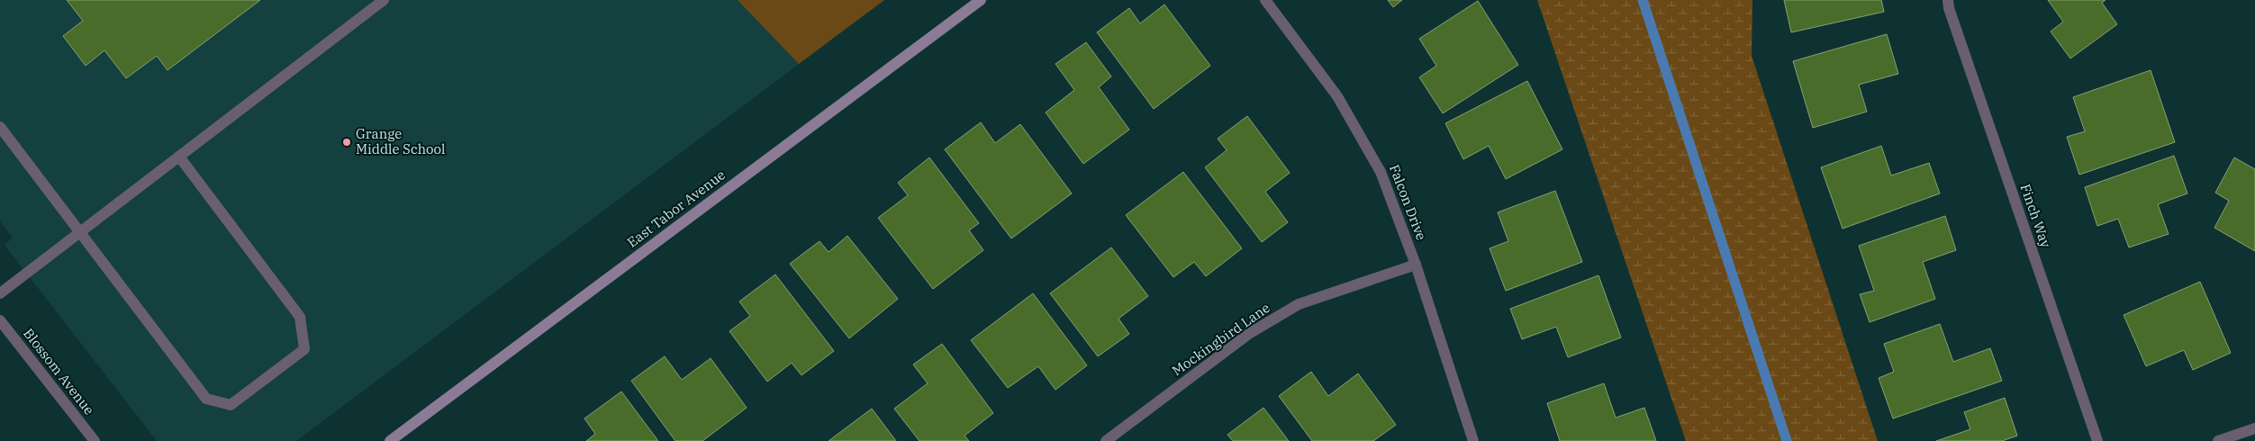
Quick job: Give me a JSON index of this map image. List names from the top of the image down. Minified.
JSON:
{"streets":{"main road":["East Tabor Avenue"],"street":["Falcon Drive","Finch Way","Mockingbird Lane","Blossom Avenue"]},"crossings":[["Falcon Drive","Mockingbird Lane"]],"places":["Grange Middle School"]}
